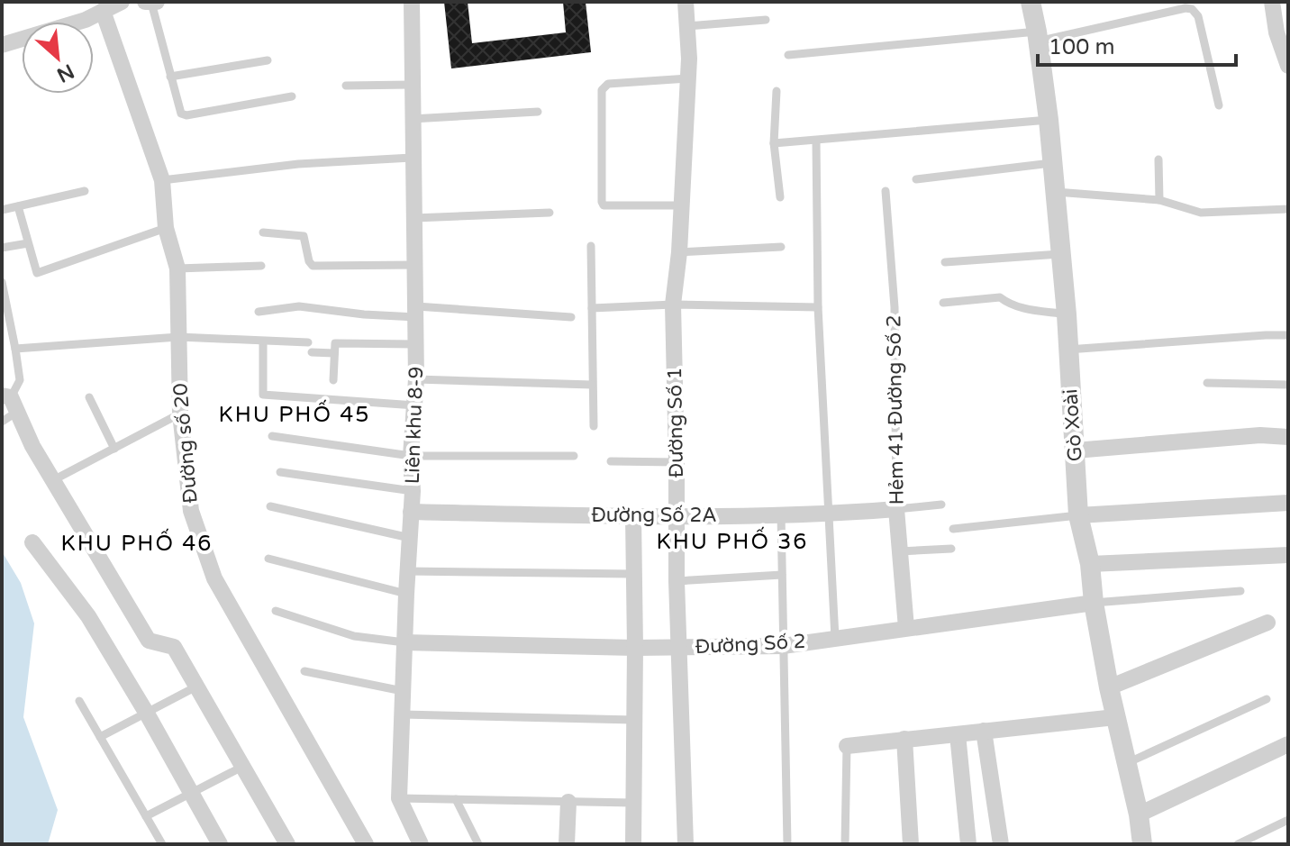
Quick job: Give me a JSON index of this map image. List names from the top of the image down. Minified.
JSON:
{"streets":{"street":["Hẻm 41 Đường Số 2","Đường Số 1","Liên khu 8-9","Gò Xoài","Đường số 20","Đường Số 2A","Đường Số 2"]},"crossings":[["Hẻm 41 Đường Số 2","Đường Số 2A"],["Hẻm 41 Đường Số 2","Đường Số 2"],["Đường Số 1","Đường Số 2A"],["Đường Số 1","Đường Số 2"],["Liên khu 8-9","Đường Số 2A"],["Liên khu 8-9","Đường Số 2"],["Gò Xoài","Đường Số 2"]],"districts":["KHU PHỐ 45","KHU PHỐ 36","KHU PHỐ 46"],"scale_bar":"100 m","north":"bottom right"}
